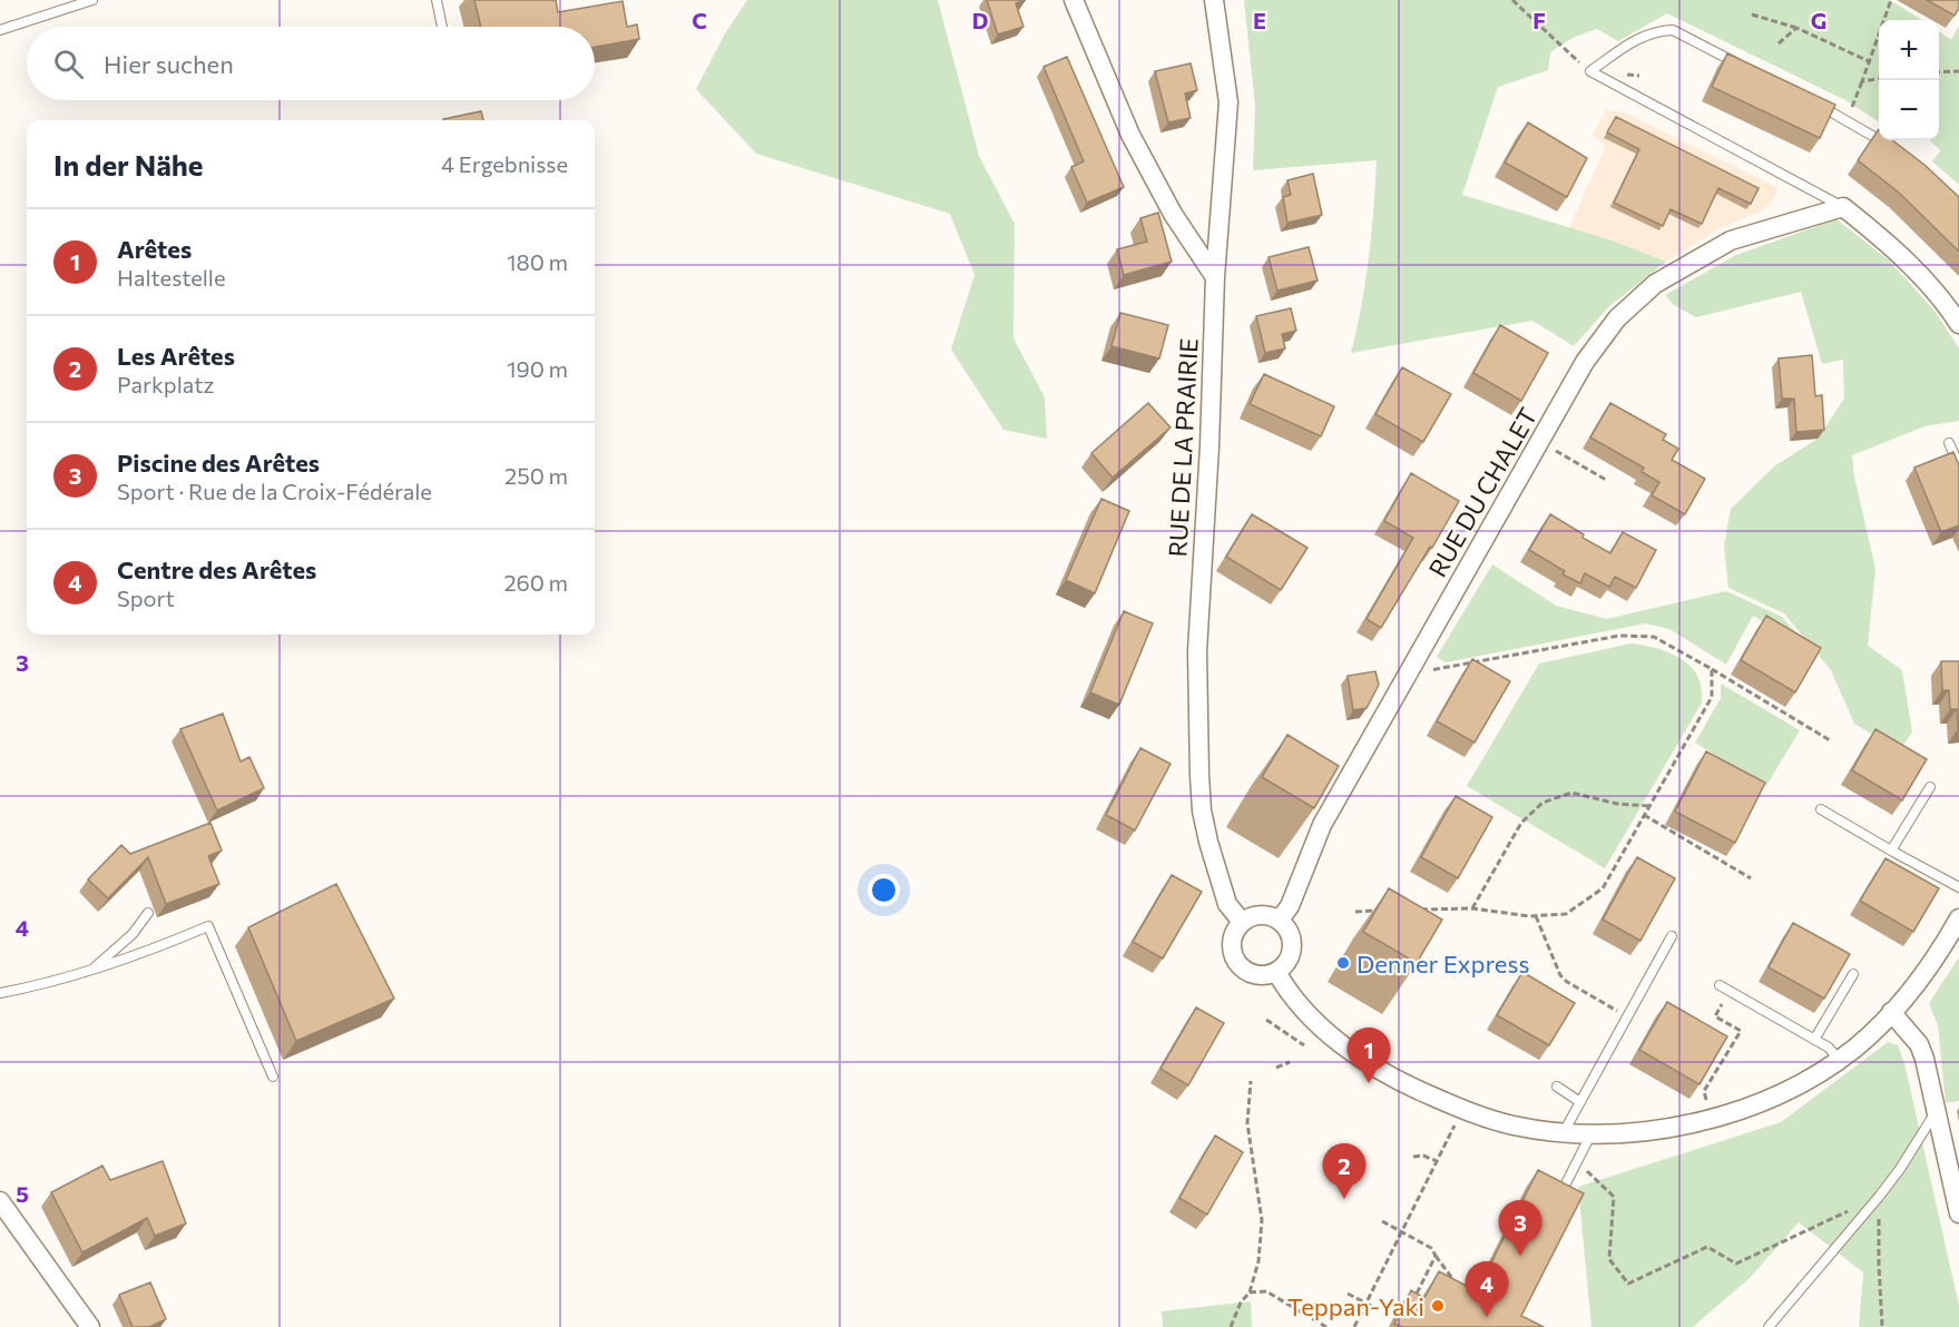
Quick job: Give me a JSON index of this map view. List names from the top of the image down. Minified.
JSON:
{"streets":{"street":["RUE DE LA PRAIRIE","RUE DU CHALET"]},"crossings":[["RUE DE LA PRAIRIE","RUE DU CHALET"]],"places":["Denner Express","Teppan-Yaki"],"page":{"map_buttons":["+","−"],"search":"Hier suchen","heading":["In der Nähe","4 Ergebnisse"],"list":[{"mark":"1","name":"Arêtes","note":"Haltestelle","value":"180 m"},{"mark":"2","name":"Les Arêtes","note":"Parkplatz","value":"190 m"},{"mark":"3","name":"Piscine des Arêtes","note":"Sport · Rue de la Croix-Fédérale","value":"250 m"},{"mark":"4","name":"Centre des Arêtes","note":"Sport","value":"260 m"}],"pins":["1","2","3","4"]},"grid":{"columns":["C","D","E","F","G"],"rows":["3","4","5"]}}
